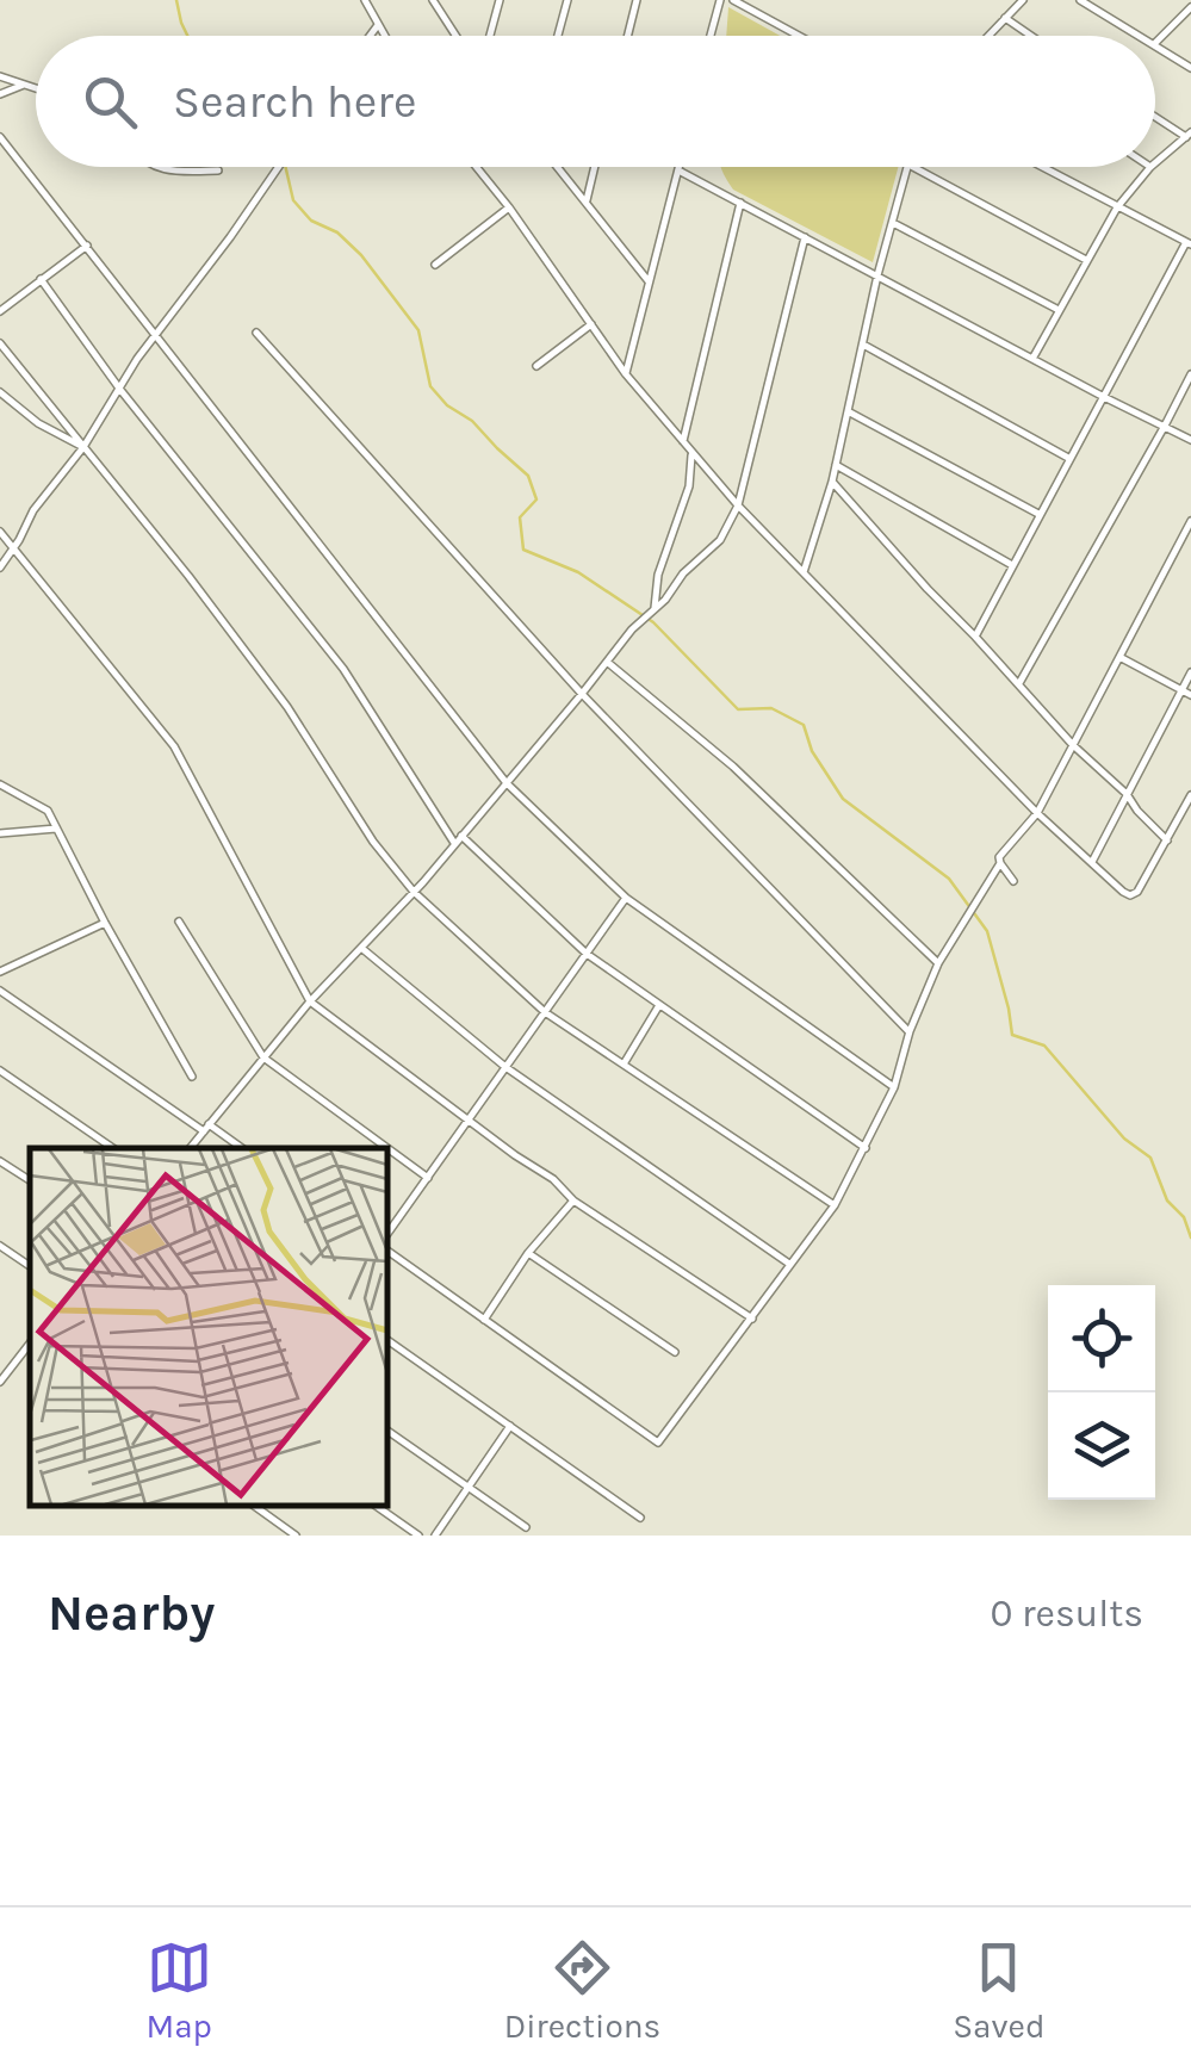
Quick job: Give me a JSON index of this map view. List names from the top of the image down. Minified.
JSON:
{"page":{"search":"Search here","heading":["Nearby","0 results"],"nav":["Map","Directions","Saved"]}}
